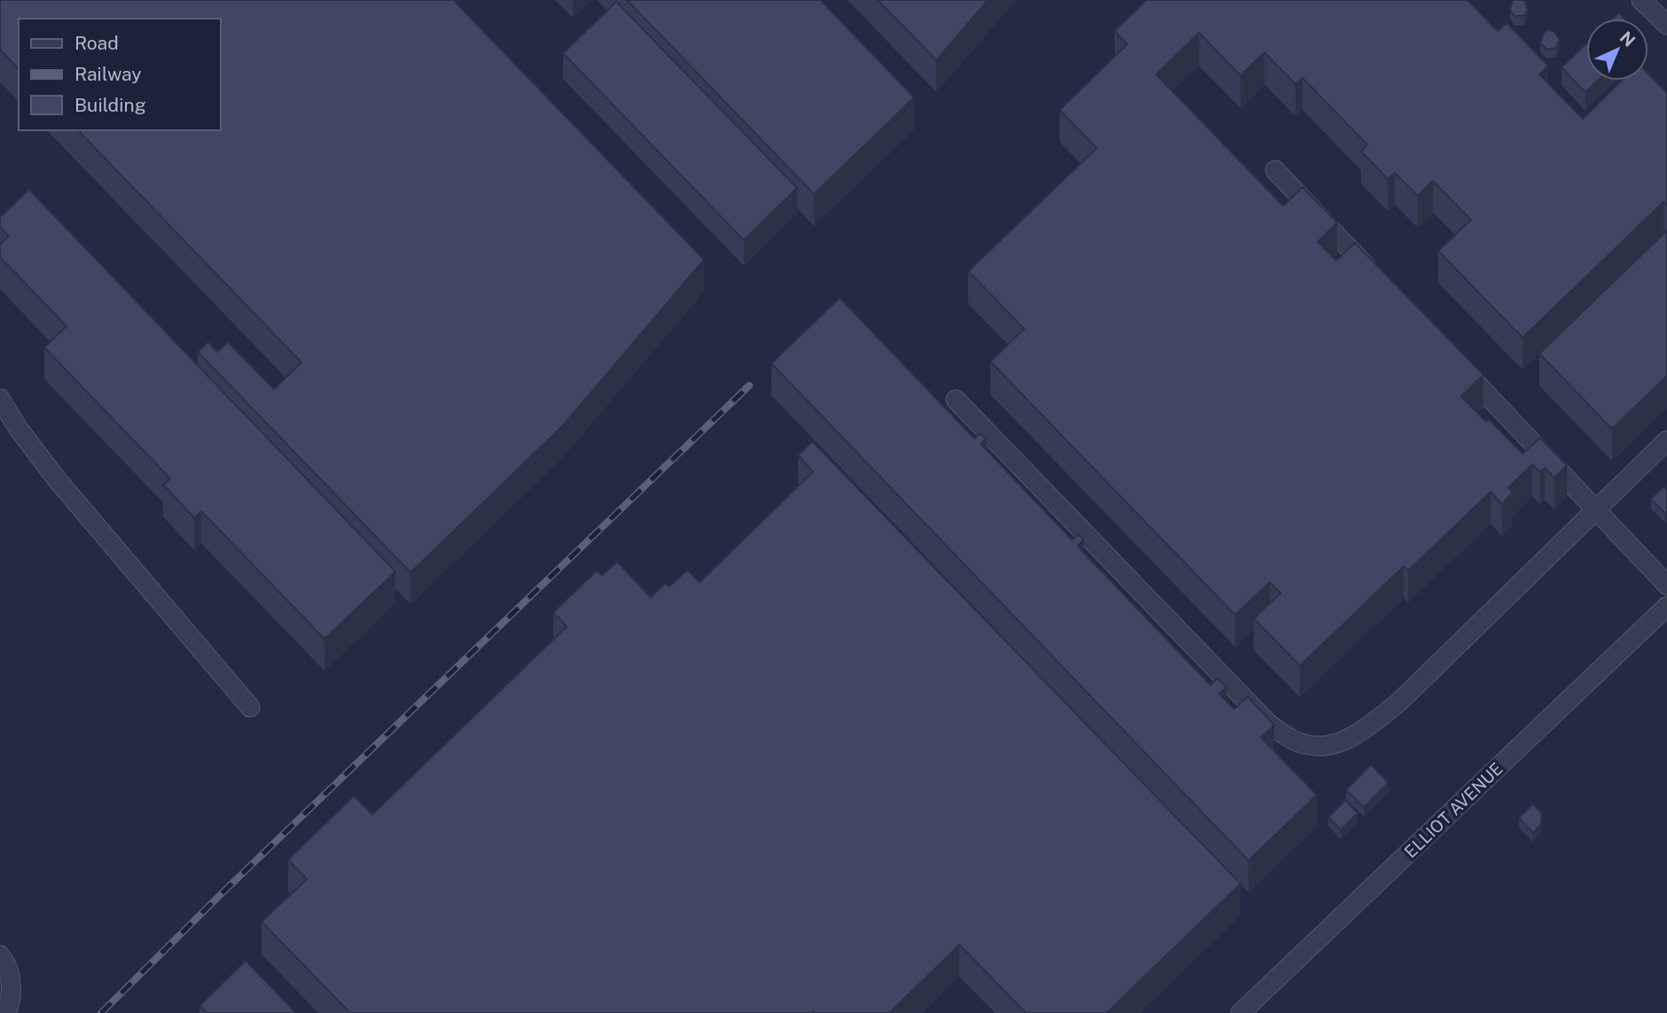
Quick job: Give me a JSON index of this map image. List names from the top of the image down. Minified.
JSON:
{"streets":{"street":["ELLIOT AVENUE"]},"legend":["Road","Railway","Building"],"north":"top right"}
